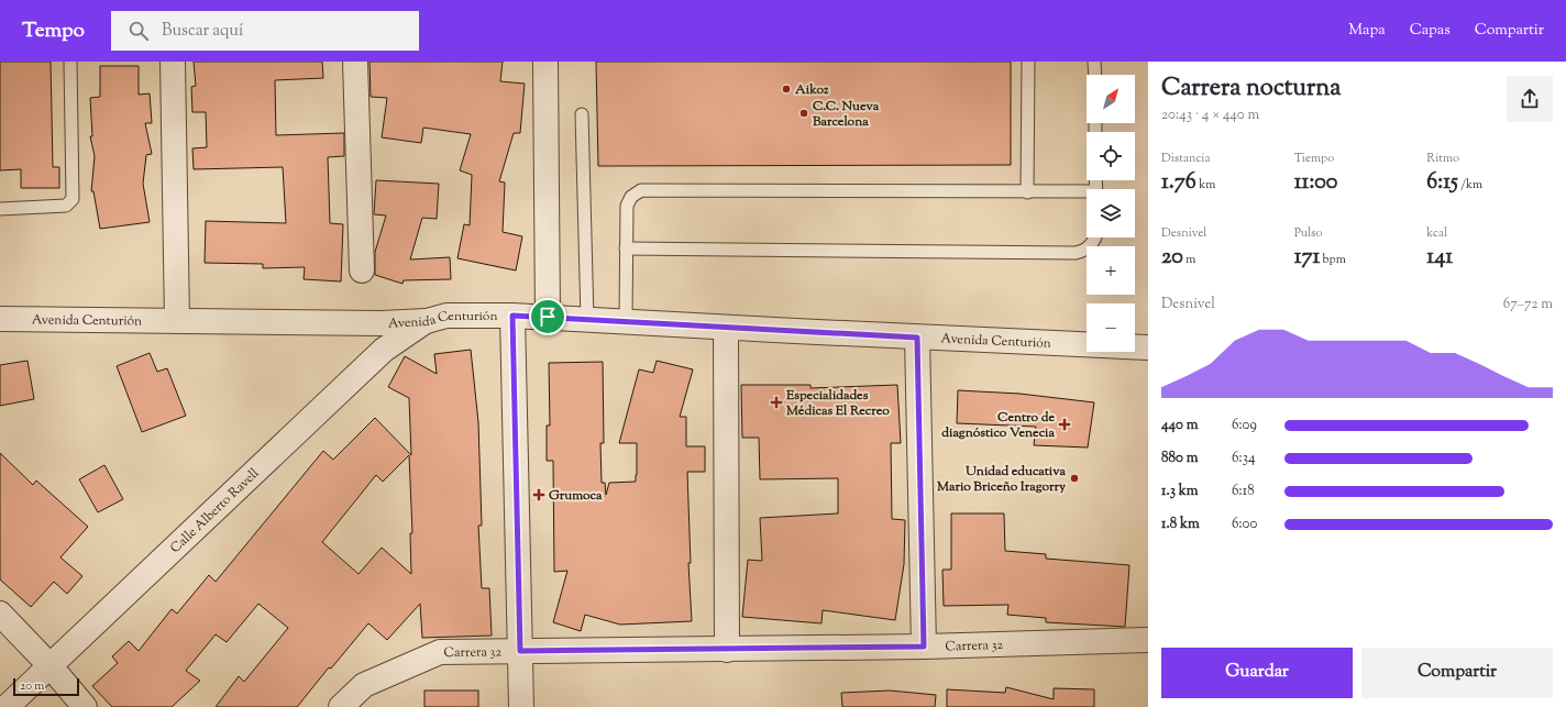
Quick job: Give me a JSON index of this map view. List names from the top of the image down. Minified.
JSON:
{"streets":{"street":["Avenida Centurión","Calle Alberto Ravell","Carrera 32"]},"crossings":[["Avenida Centurión","Calle Alberto Ravell"]],"places":{"other":["Aikoz","C.C. Nueva Barcelona","Unidad educativa Mario Briceño Iragorry"],"health":["Especialidades Médicas El Recreo","Centro de diagnóstico Venecia","Grumoca"]},"scale_bar":"20 m","north":"top right","page":{"header":"Tempo","search":"Buscar aquí","nav":["Mapa","Capas","Compartir"],"heading":["Carrera nocturna","20:43 · 4 × 440 m"],"map_buttons":["+","−"],"stats":[["Distancia","1.76 km"],["Tiempo","11:00"],["Ritmo","6:15 /km"],["Desnivel","20 m"],["Pulso","171 bpm"],["kcal","141"]],"chart":["Desnivel","67–72 m"],"list":[{"name":"440 m","note":"6:09"},{"name":"880 m","note":"6:34"},{"name":"1.3 km","note":"6:18"},{"name":"1.8 km","note":"6:00"}],"buttons":["Guardar","Compartir"],"scale":"20 m"}}
